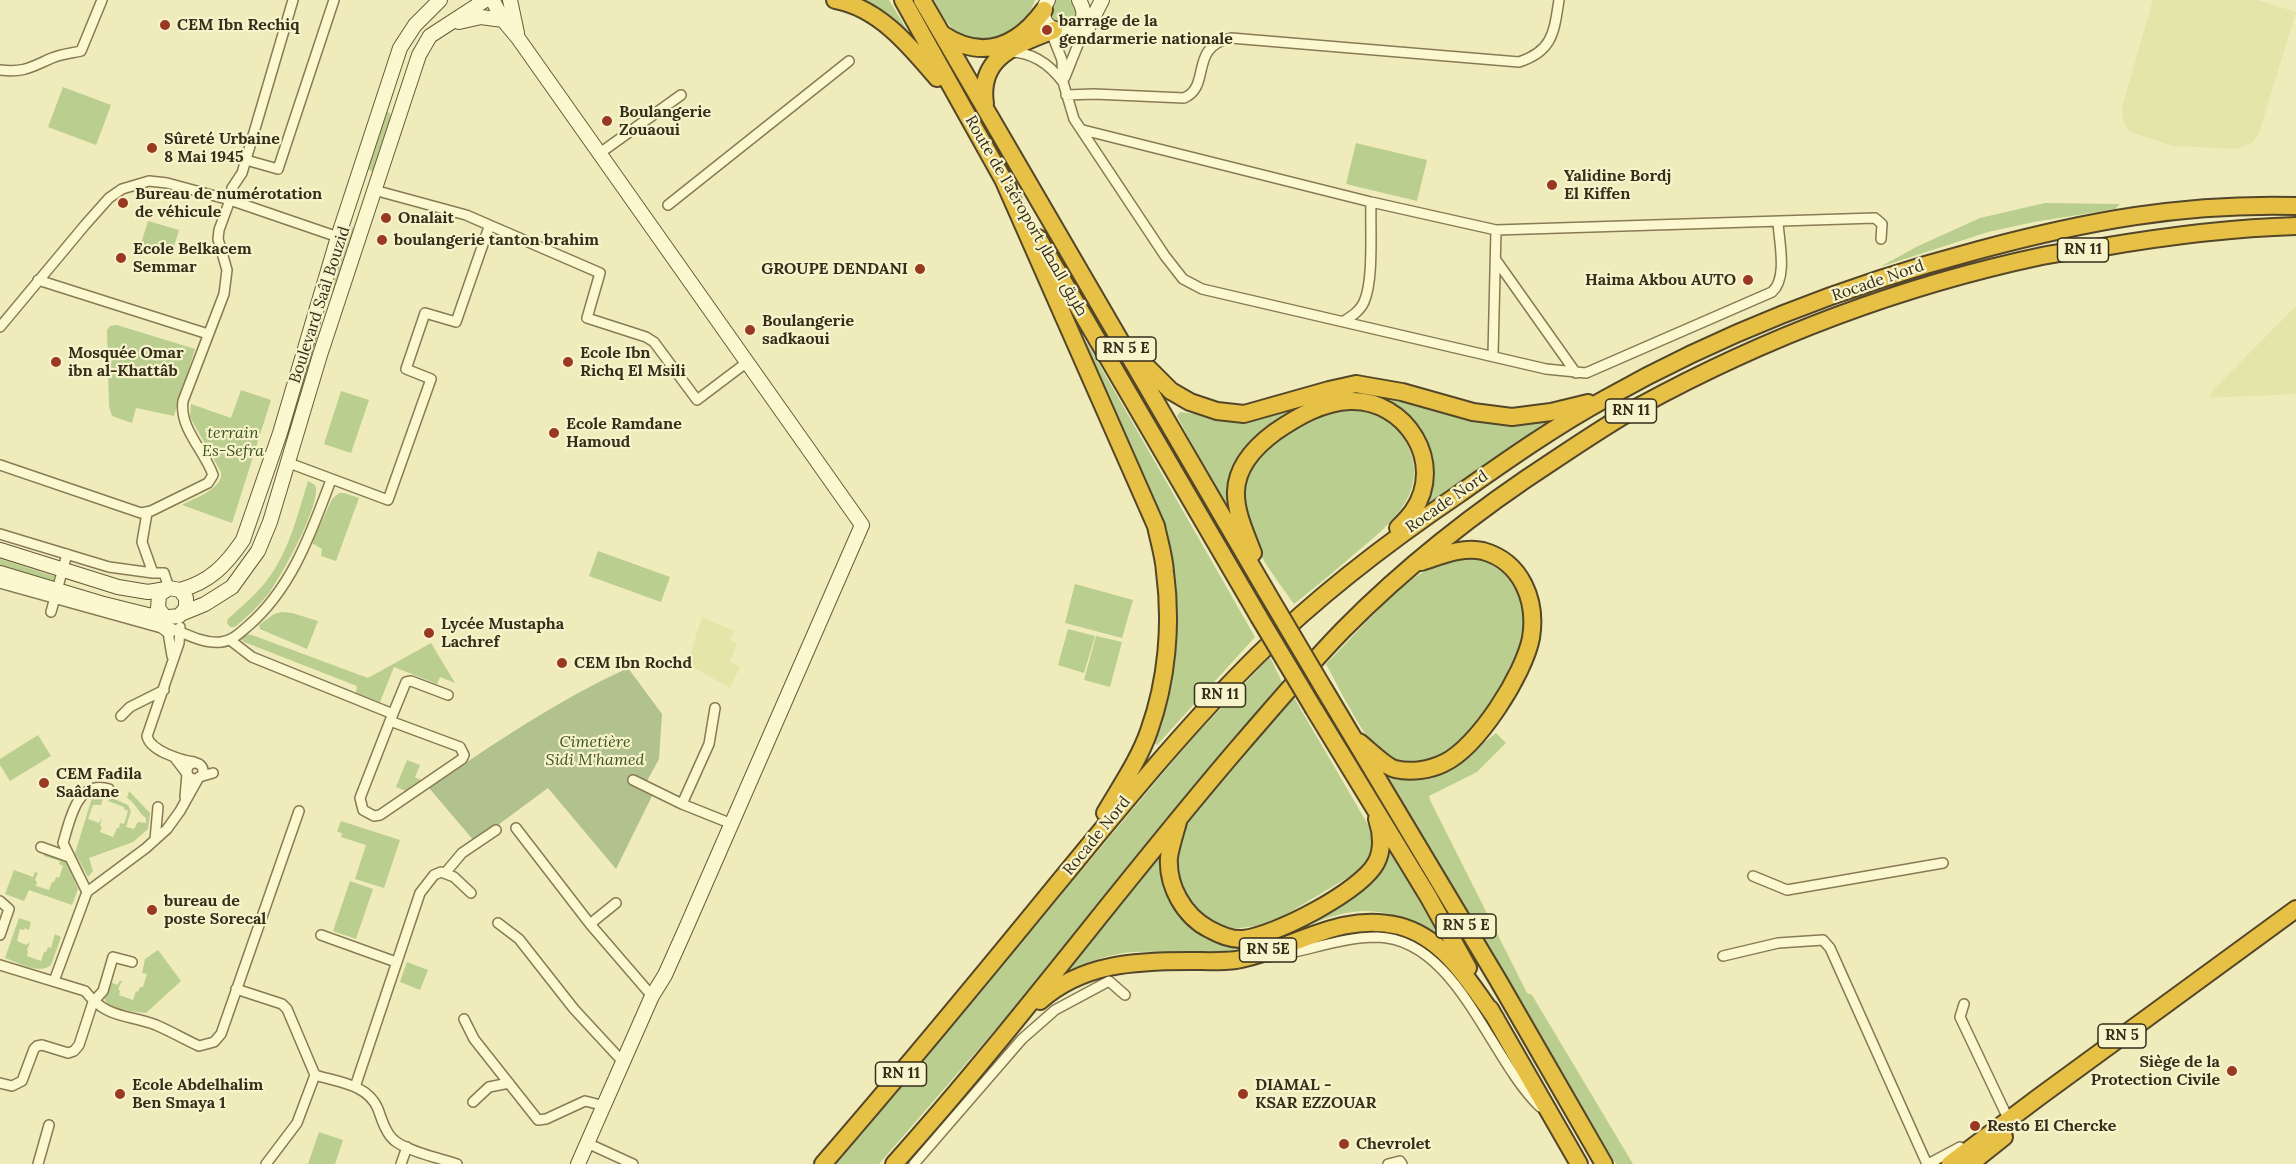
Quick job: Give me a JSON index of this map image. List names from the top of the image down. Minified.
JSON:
{"streets":{"highway":["Route de l'aéroport طريق المطار","RN 11","Rocade Nord","RN 5 E","RN 5E","RN 5"],"main road":["Boulevard Saâl Bouzid"]},"crossings":[["Route de l'aéroport طريق المطار","RN 5 E"],["Rocade Nord","RN 5E"],["RN 5 E","RN 5E"]],"parks":["terrain Es-Sefra","Cimetière Sidi M'hamed"],"places":["CEM Ibn Rechiq","barrage de la gendarmerie nationale","Boulangerie Zouaoui","Sûreté Urbaine 8 Mai 1945","Yalidine Bordj El Kiffen","Bureau de numérotation de véhicule","Onalait","boulangerie tanton brahim","Ecole Belkacem Semmar","GROUPE DENDANI","Haima Akbou AUTO","Boulangerie sadkaoui","Mosquée Omar ibn al-Khattâb","Ecole Ibn Richq El Msili","Ecole Ramdane Hamoud","Lycée Mustapha Lachref","CEM Ibn Rochd","CEM Fadila Saâdane","bureau de poste Sorecal","Siège de la Protection Civile","Ecole Abdelhalim Ben Smaya 1","DIAMAL - KSAR EZZOUAR","Resto El Chercke","Chevrolet"]}
